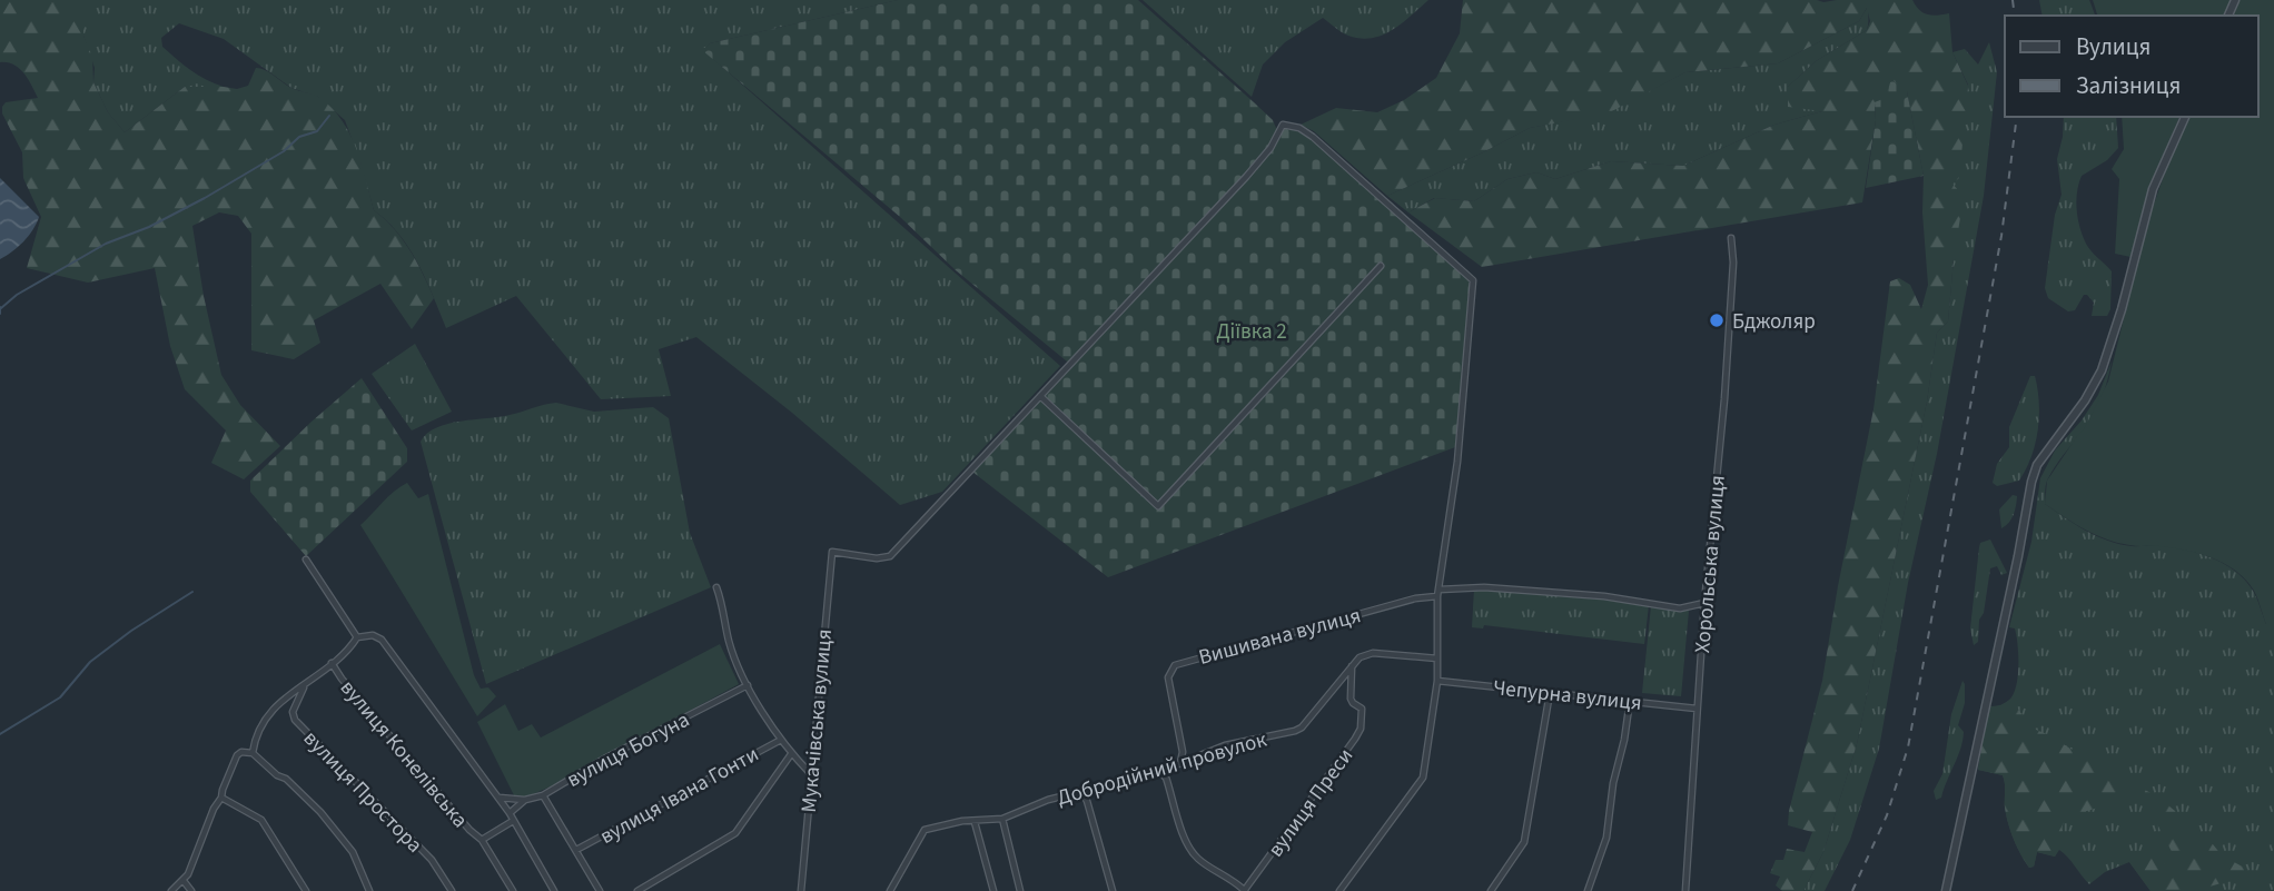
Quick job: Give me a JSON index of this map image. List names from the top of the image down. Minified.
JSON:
{"streets":{"street":["Хорольська вулиця","Вишивана вулиця","Чепурна вулиця","Мукачівська вулиця","вулиця Богуна","вулиця Конелівська","Добродійний провулок","вулиця Простора","вулиця Івана Гонти","вулиця Преси"]},"crossings":[["Хорольська вулиця","Вишивана вулиця"],["Хорольська вулиця","Чепурна вулиця"],["Вишивана вулиця","Добродійний провулок"],["Добродійний провулок","вулиця Преси"]],"parks":["Діївка 2"],"places":["Бджоляр"],"legend":["Вулиця","Залізниця"]}
